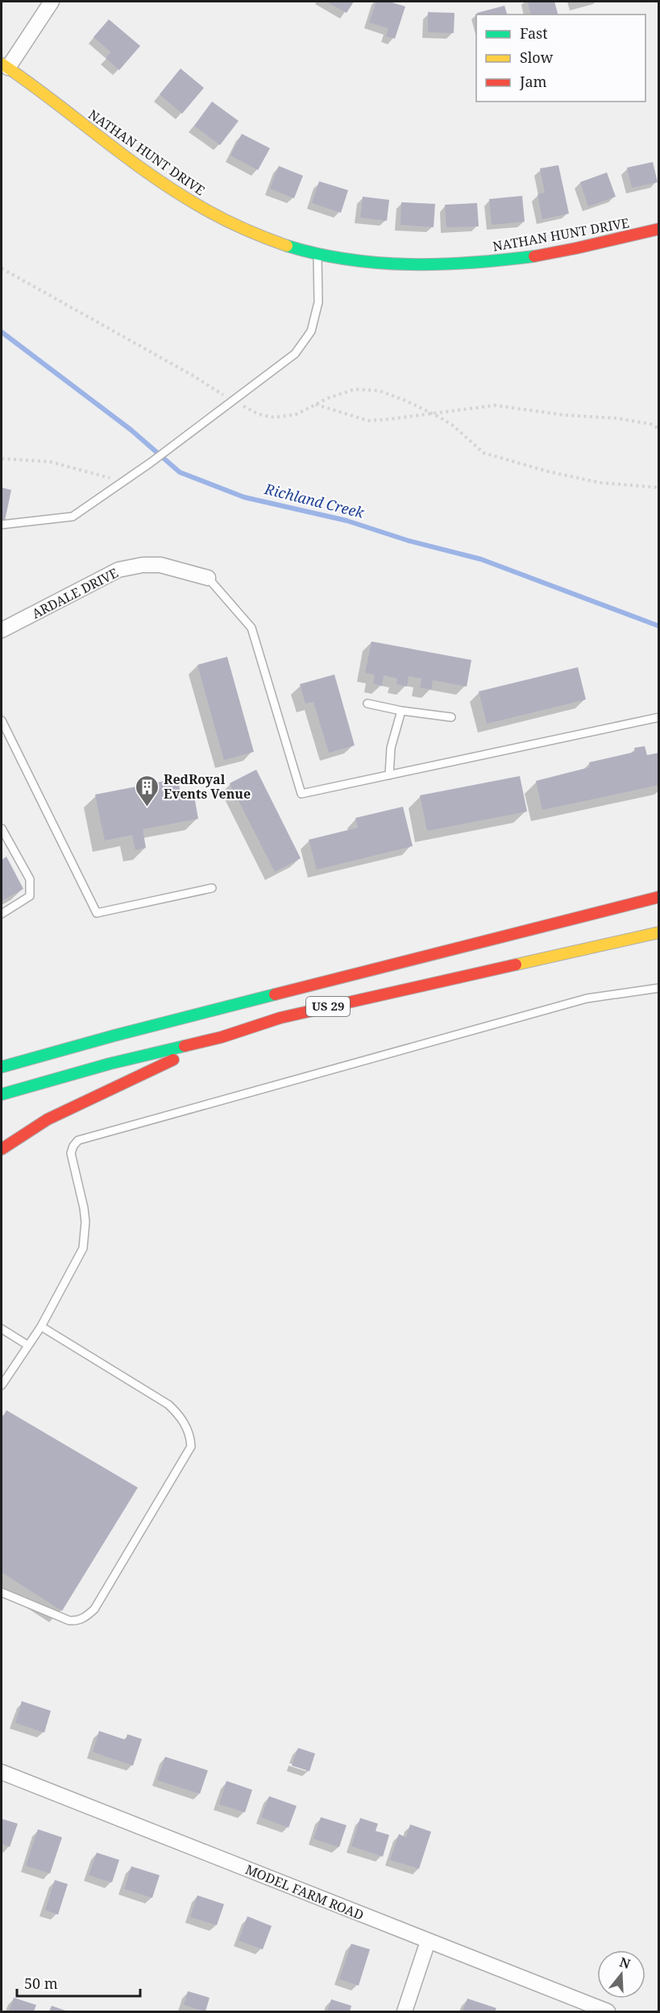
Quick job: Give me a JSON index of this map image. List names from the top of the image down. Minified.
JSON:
{"streets":{"main road":["NATHAN HUNT DRIVE","US 29"],"street":["ARDALE DRIVE","MODEL FARM ROAD"]},"water":["Richland Creek"],"places":{"building":["RedRoyal Events Venue"]},"legend":["Fast","Slow","Jam"],"scale_bar":"50 m","north":"top"}
